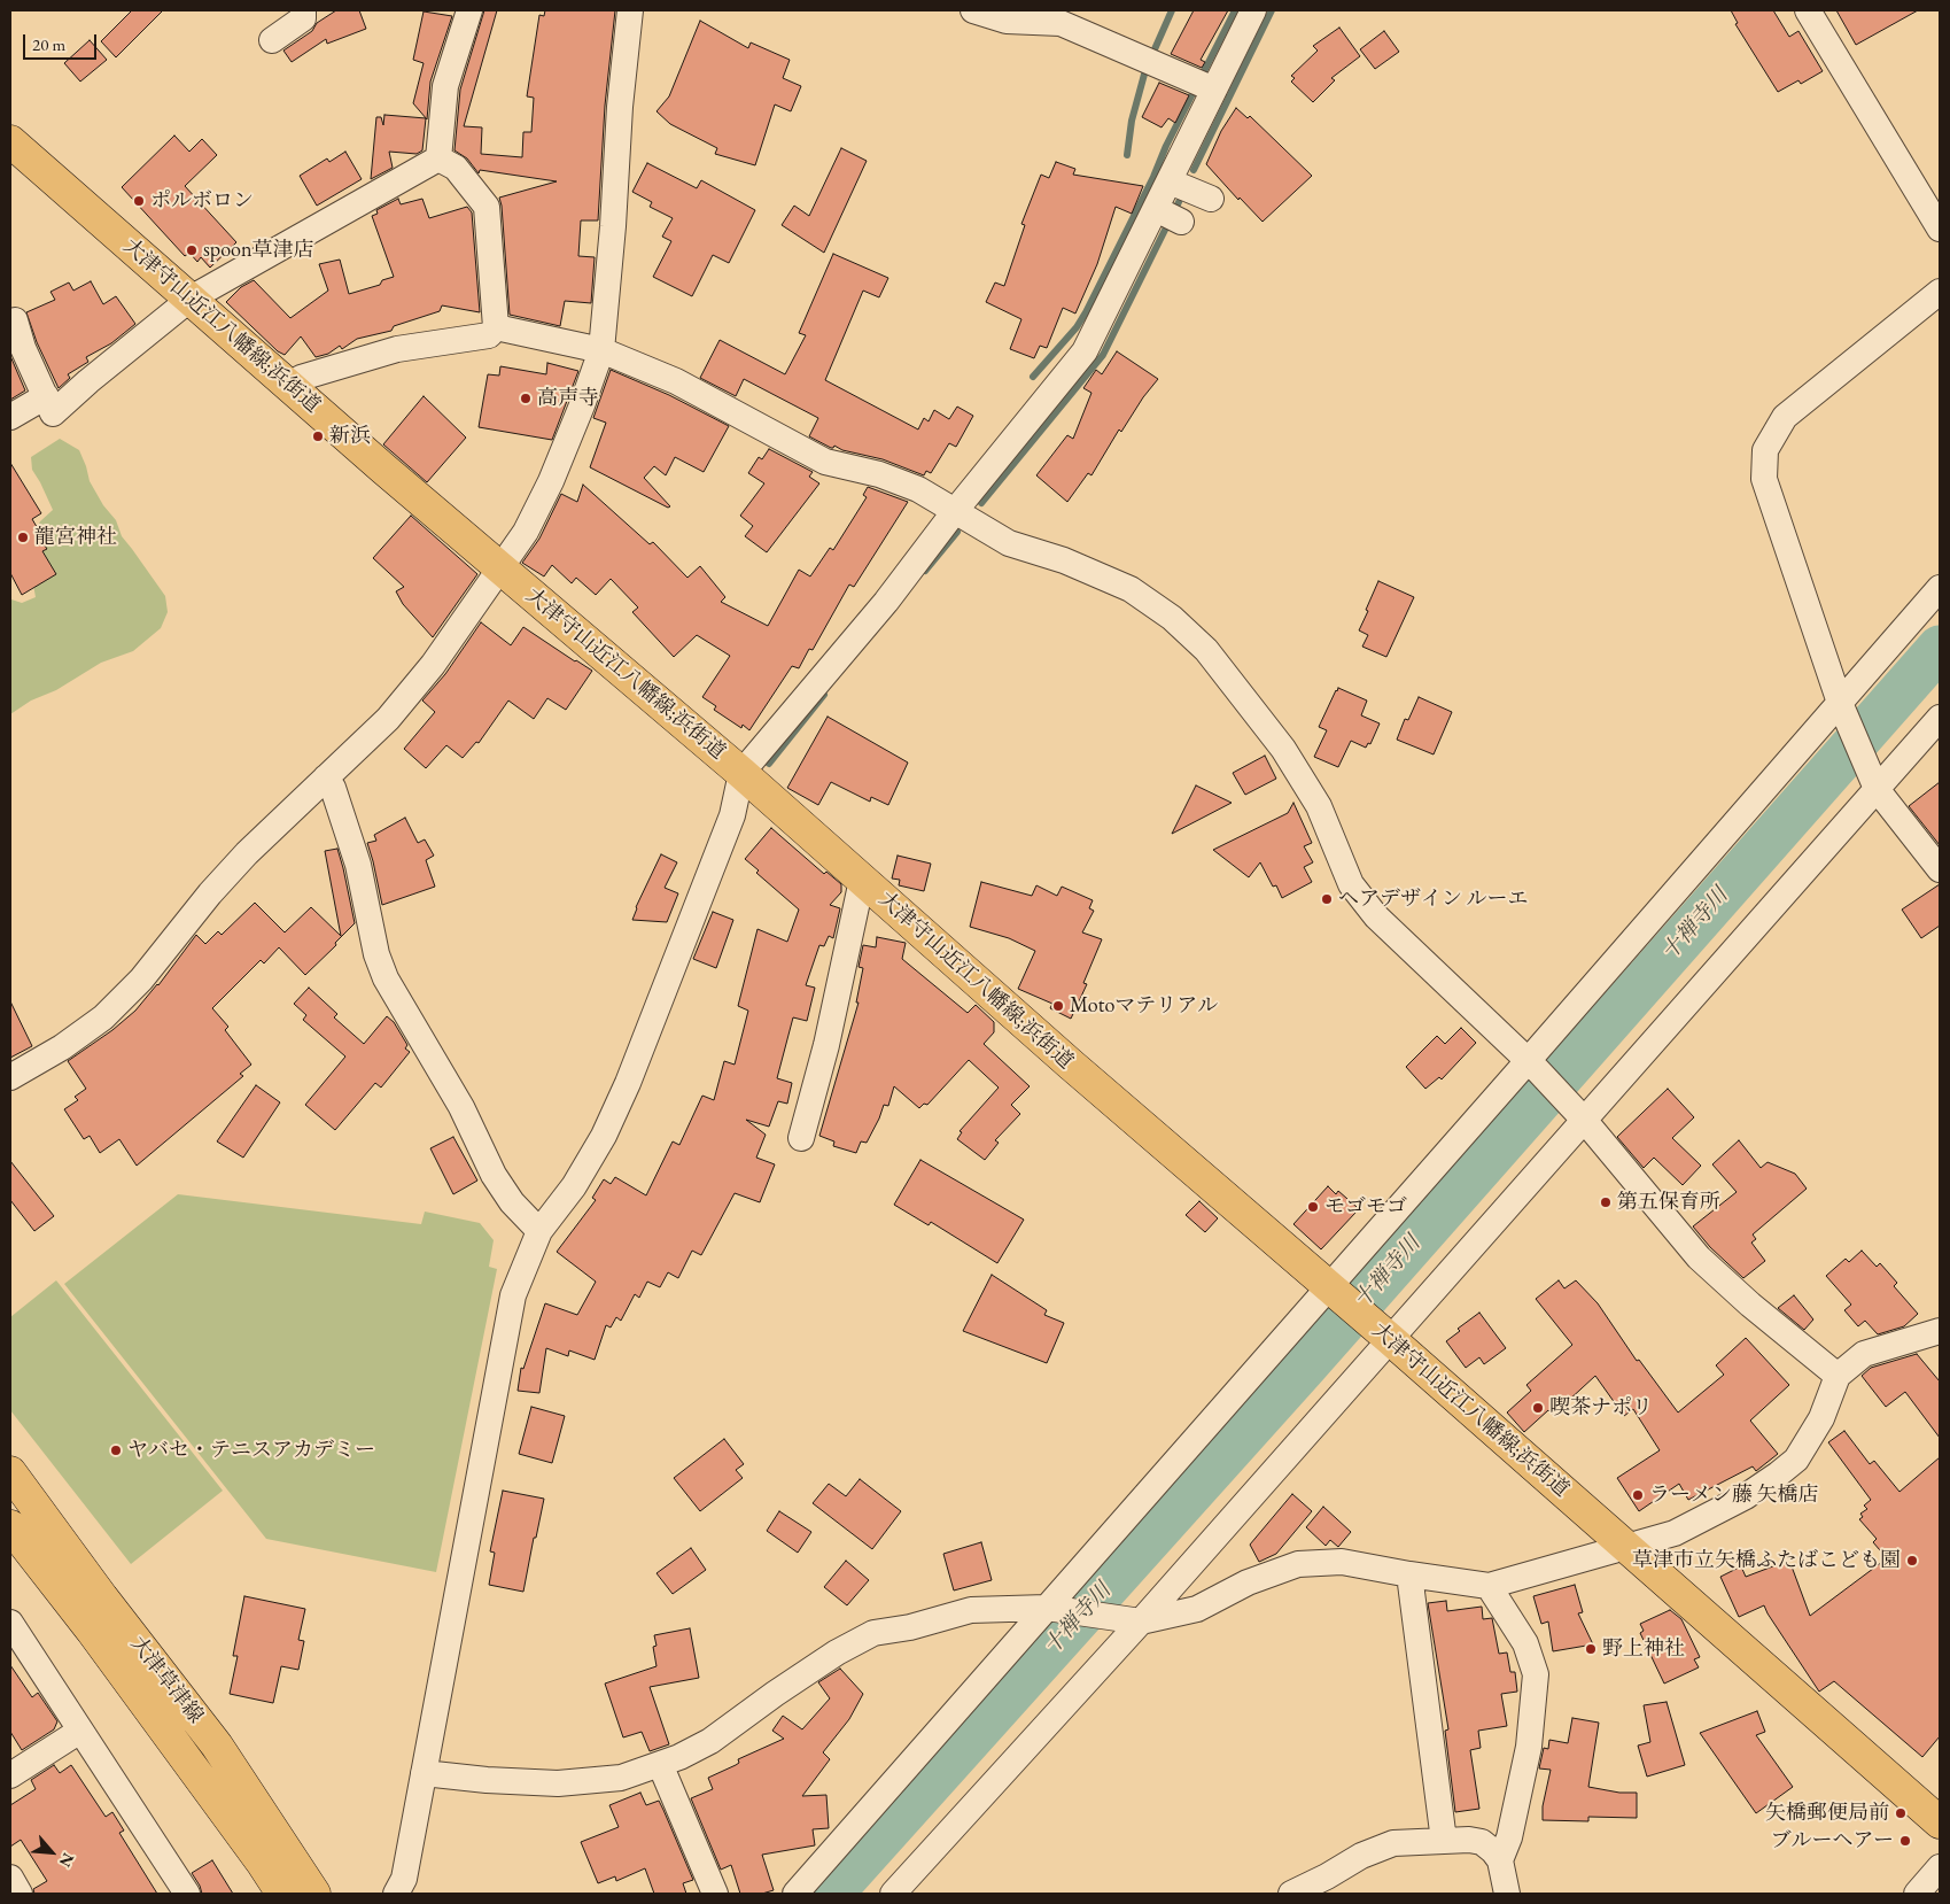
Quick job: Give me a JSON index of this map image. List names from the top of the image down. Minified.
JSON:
{"streets":{"main road":["大津守山近江八幡線;浜街道","大津草津線"]},"water":["十禅寺川"],"places":["ポルボロン","spoon草津店","高声寺","新浜","龍宮神社","ヘアデザイン ルーエ","Motoマテリアル","第五保育所","モゴモゴ","喫茶ナポリ","ヤバセ・テニスアカデミー","ラーメン藤 矢橋店","草津市立矢橋ふたばこども園","野上神社","矢橋郵便局前","ブルーヘアー"],"scale_bar":"20 m","north":"bottom right"}
